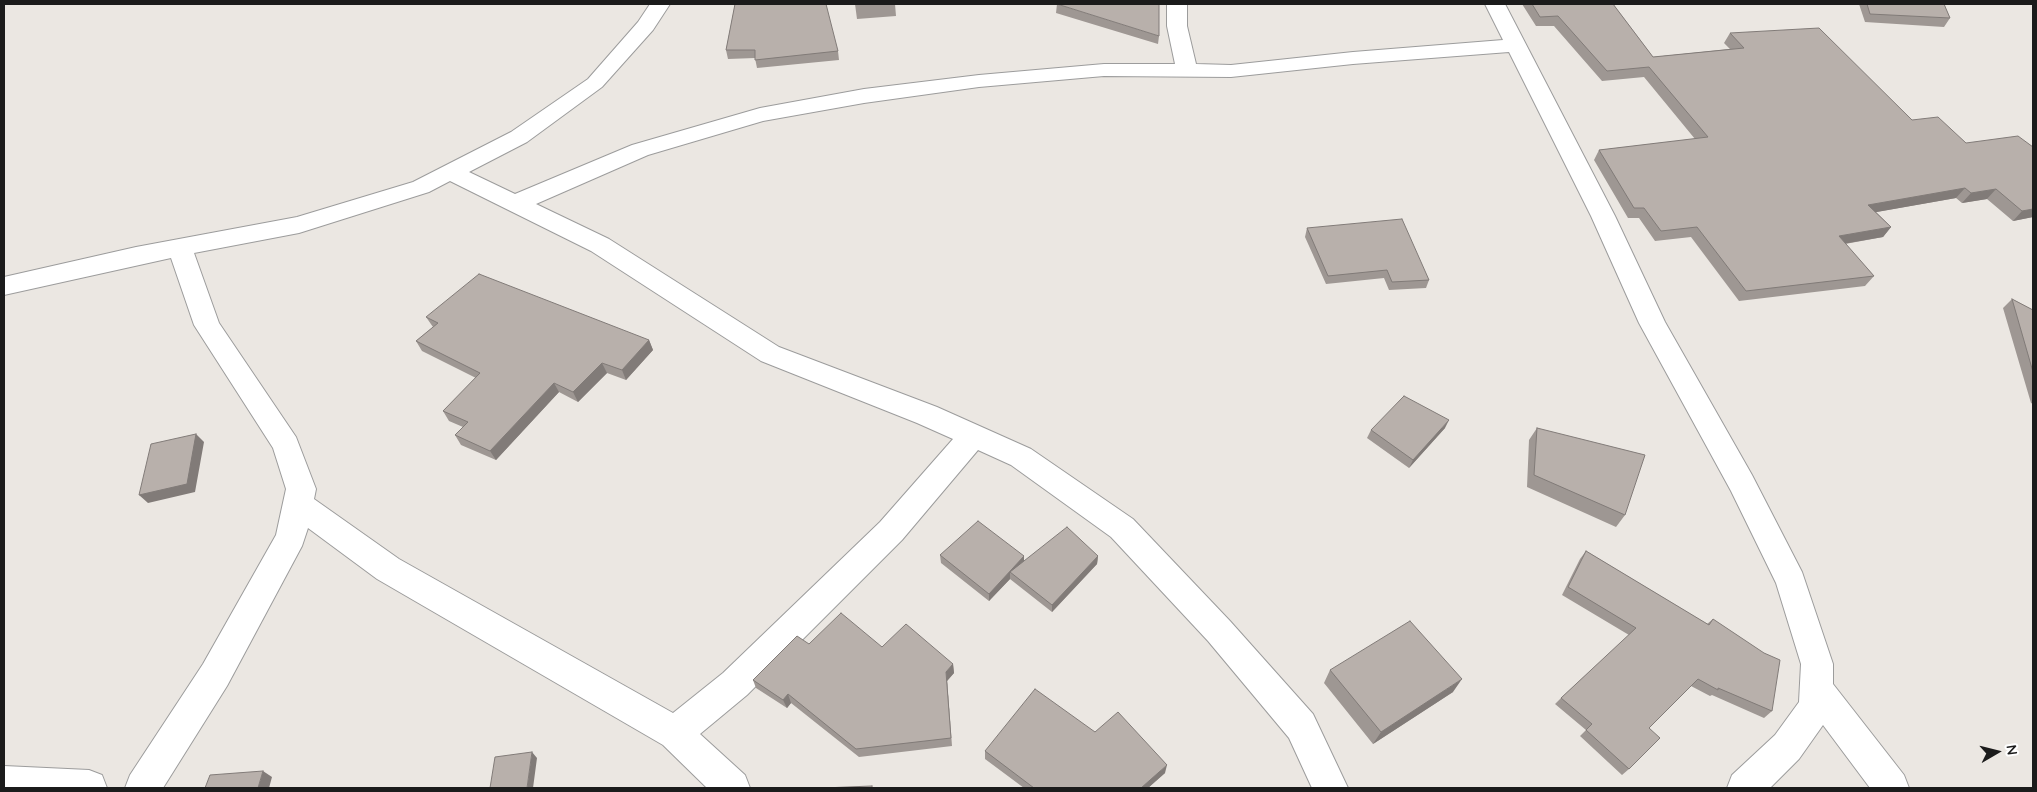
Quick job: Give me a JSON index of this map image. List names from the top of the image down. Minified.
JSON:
{"north":"right"}
